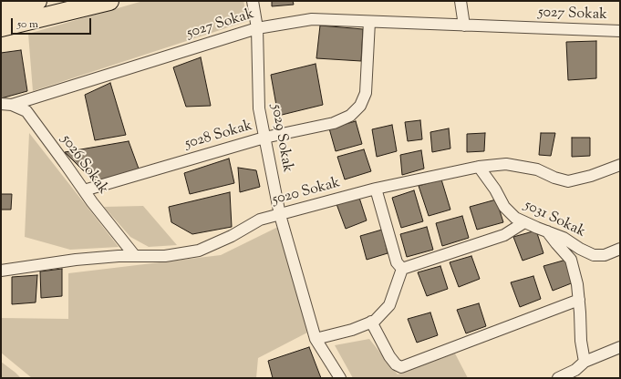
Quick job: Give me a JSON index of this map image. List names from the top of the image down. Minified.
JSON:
{"streets":{"street":["5027 Sokak","5028 Sokak","5029 Sokak","5026 Sokak","5020 Sokak","5031 Sokak"]},"crossings":[["5027 Sokak","5028 Sokak"],["5027 Sokak","5029 Sokak"],["5027 Sokak","5026 Sokak"],["5028 Sokak","5029 Sokak"],["5028 Sokak","5026 Sokak"],["5029 Sokak","5020 Sokak"],["5026 Sokak","5020 Sokak"],["5020 Sokak","5031 Sokak"]],"scale_bar":"50 m"}
